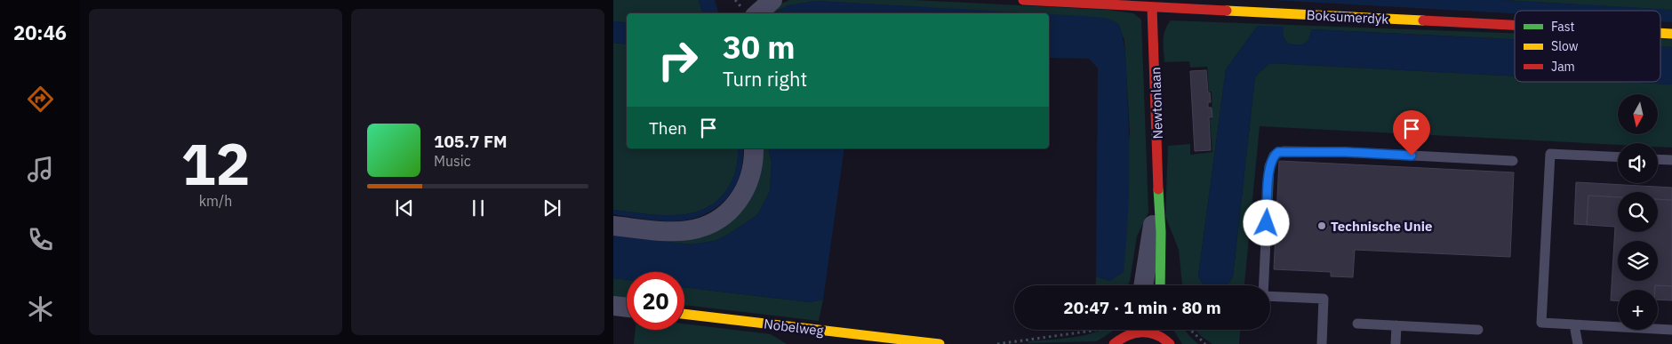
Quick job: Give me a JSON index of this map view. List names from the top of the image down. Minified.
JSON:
{"streets":{"street":["Boksumerdyk","Newtonlaan","Nobelweg"]},"crossings":[["Boksumerdyk","Newtonlaan"]],"places":["Technische Unie"],"legend":["Fast","Slow","Jam"],"north":"bottom","page":{"tabs":"20:46","tile":["12","km/h"],"turn":["30 m","Turn right"],"map_buttons":"+","then":"Then","song":["105.7 FM","Music"],"limit":"20","trip":"20:47 · 1 min · 80 m"}}
